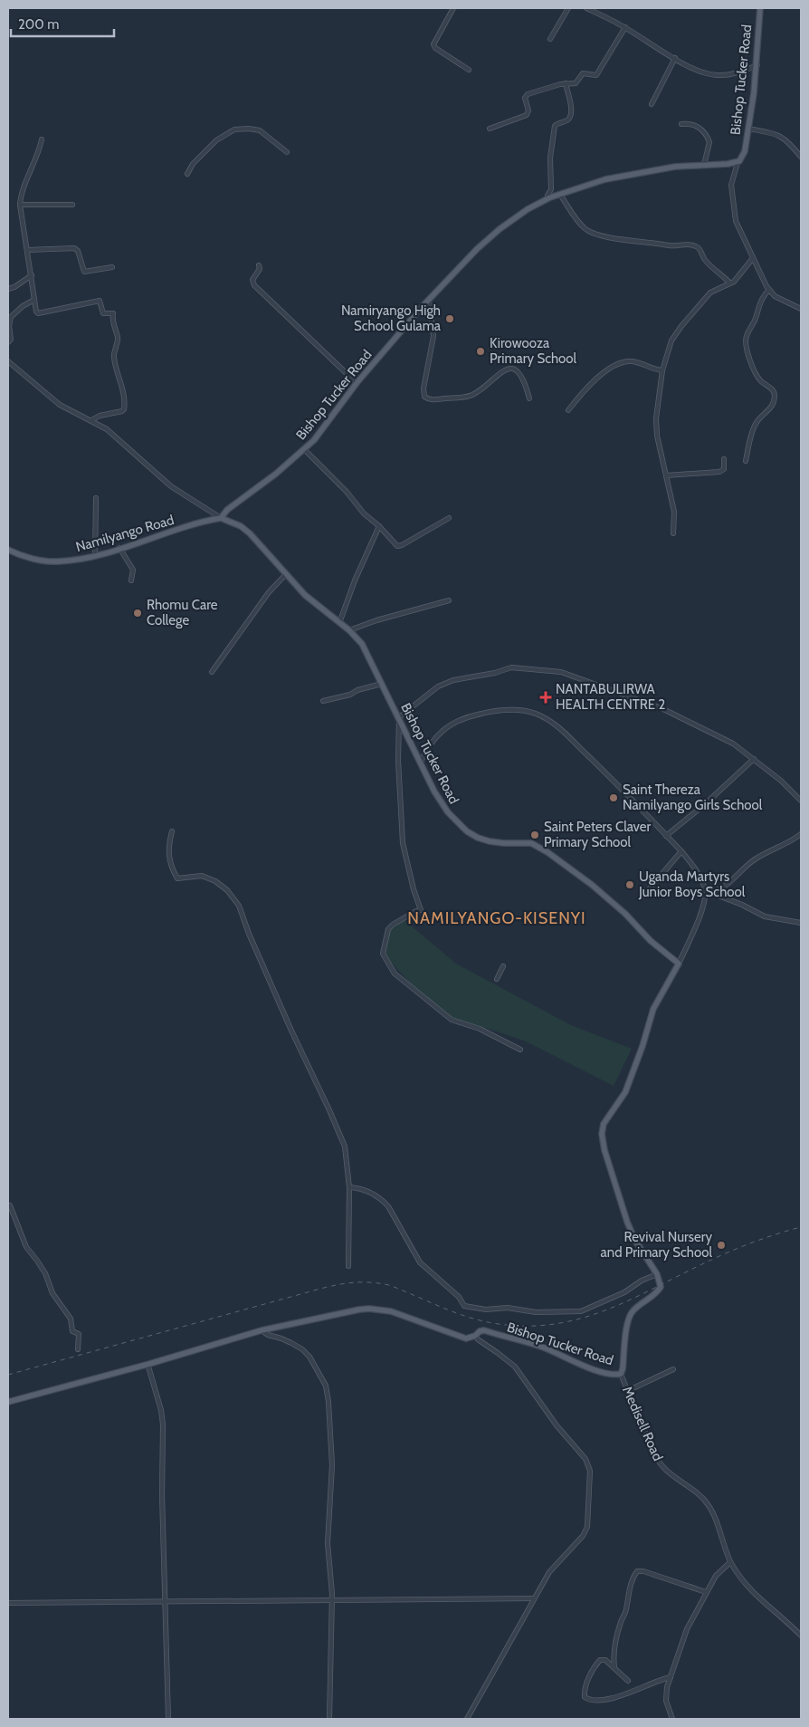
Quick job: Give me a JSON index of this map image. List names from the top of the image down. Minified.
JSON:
{"streets":{"main road":["Bishop Tucker Road","Namilyango Road"],"street":["Medisell Road"]},"crossings":[["Bishop Tucker Road","Namilyango Road"],["Bishop Tucker Road","Medisell Road"]],"districts":["NAMILYANGO-KISENYI"],"places":{"other":["Namiryango High School Gulama","Kirowooza Primary School","Rhomu Care College","Saint Thereza Namilyango Girls School","Saint Peters Claver Primary School","Uganda Martyrs Junior Boys School","Revival Nursery and Primary School"],"health":["NANTABULIRWA HEALTH CENTRE 2"]},"scale_bar":"200 m"}
